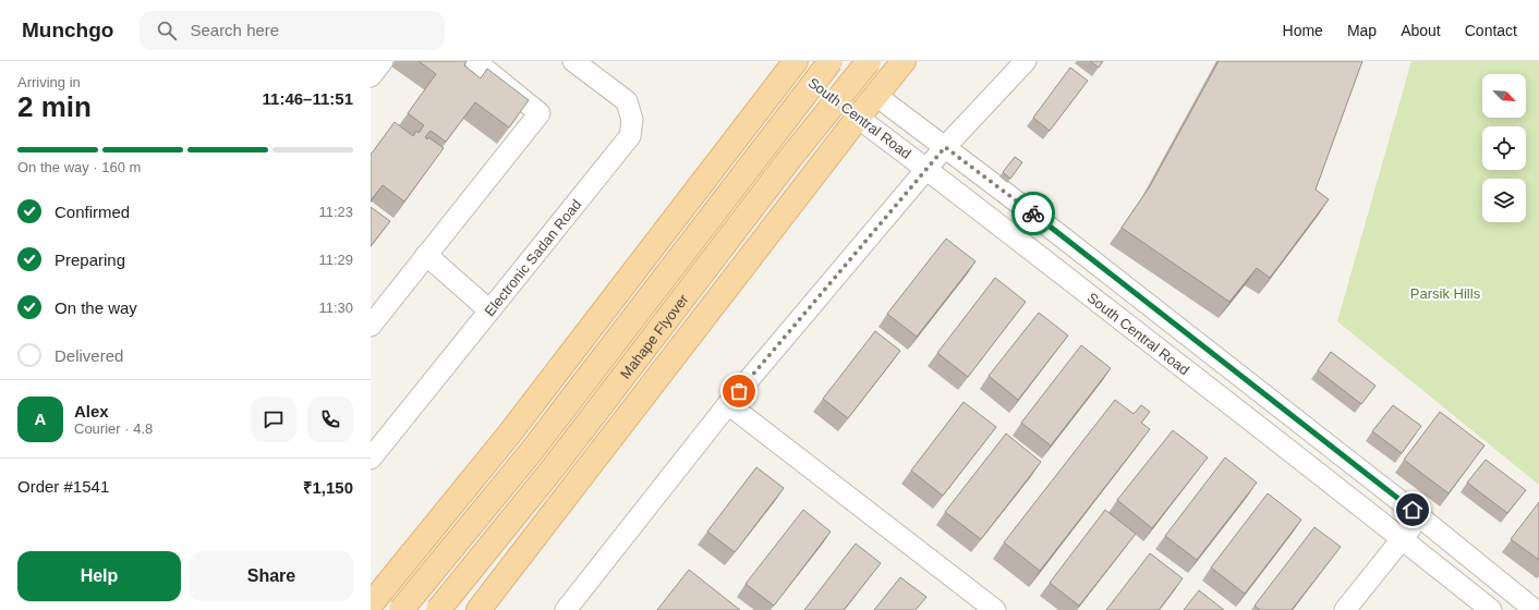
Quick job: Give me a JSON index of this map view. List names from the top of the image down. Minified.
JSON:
{"streets":{"main road":["South Central Road","Mahape Flyover"],"street":["Electronic Sadan Road"]},"crossings":[["South Central Road","Mahape Flyover"]],"parks":["Parsik Hills"],"north":"bottom right","page":{"header":"Munchgo","search":"Search here","nav":["Home","Map","About","Contact"],"heading":["2 min","Arriving in","11:46–11:51"],"panel":["Alex","Courier · 4.8","Order #1541","₹1,150"],"bar":"On the way · 160 m","list":[["Confirmed","11:23"],["Preparing","11:29"],["On the way","11:30"],"Delivered"],"round":"A","buttons":["Help","Share"]}}
